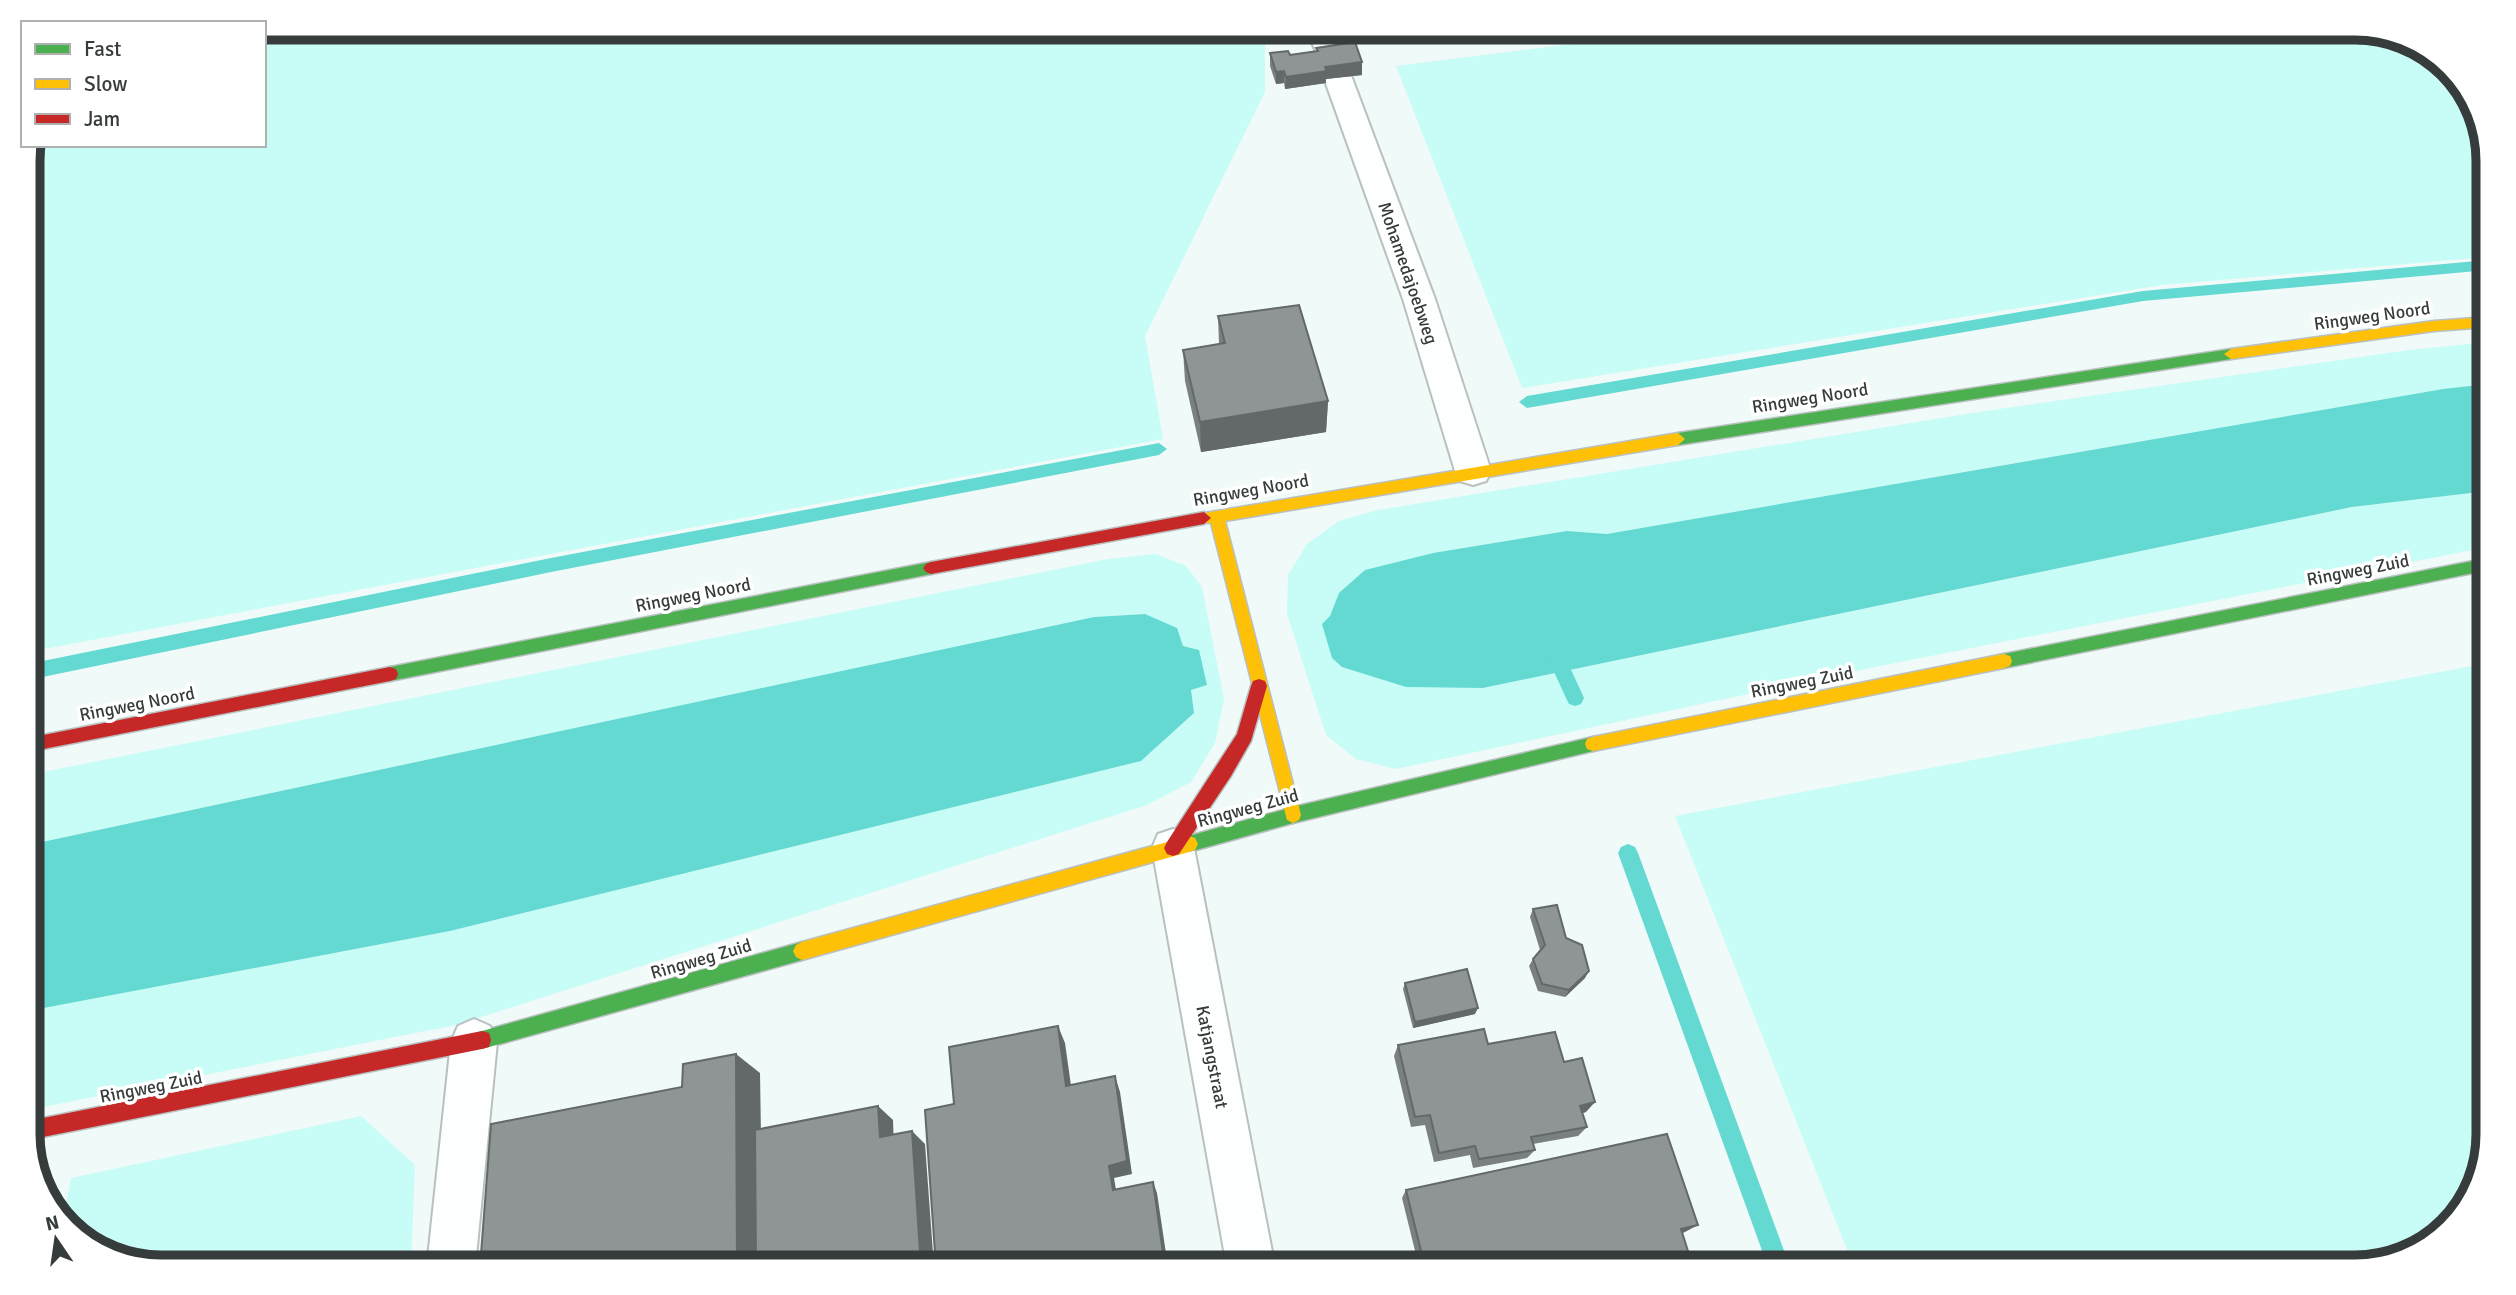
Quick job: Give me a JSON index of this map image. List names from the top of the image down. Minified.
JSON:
{"streets":{"street":["Mohamedajoebweg","Ringweg Noord","Ringweg Zuid","Katjangstraat"]},"crossings":[["Mohamedajoebweg","Ringweg Noord"],["Ringweg Zuid","Katjangstraat"]],"legend":["Fast","Slow","Jam"],"north":"top"}
